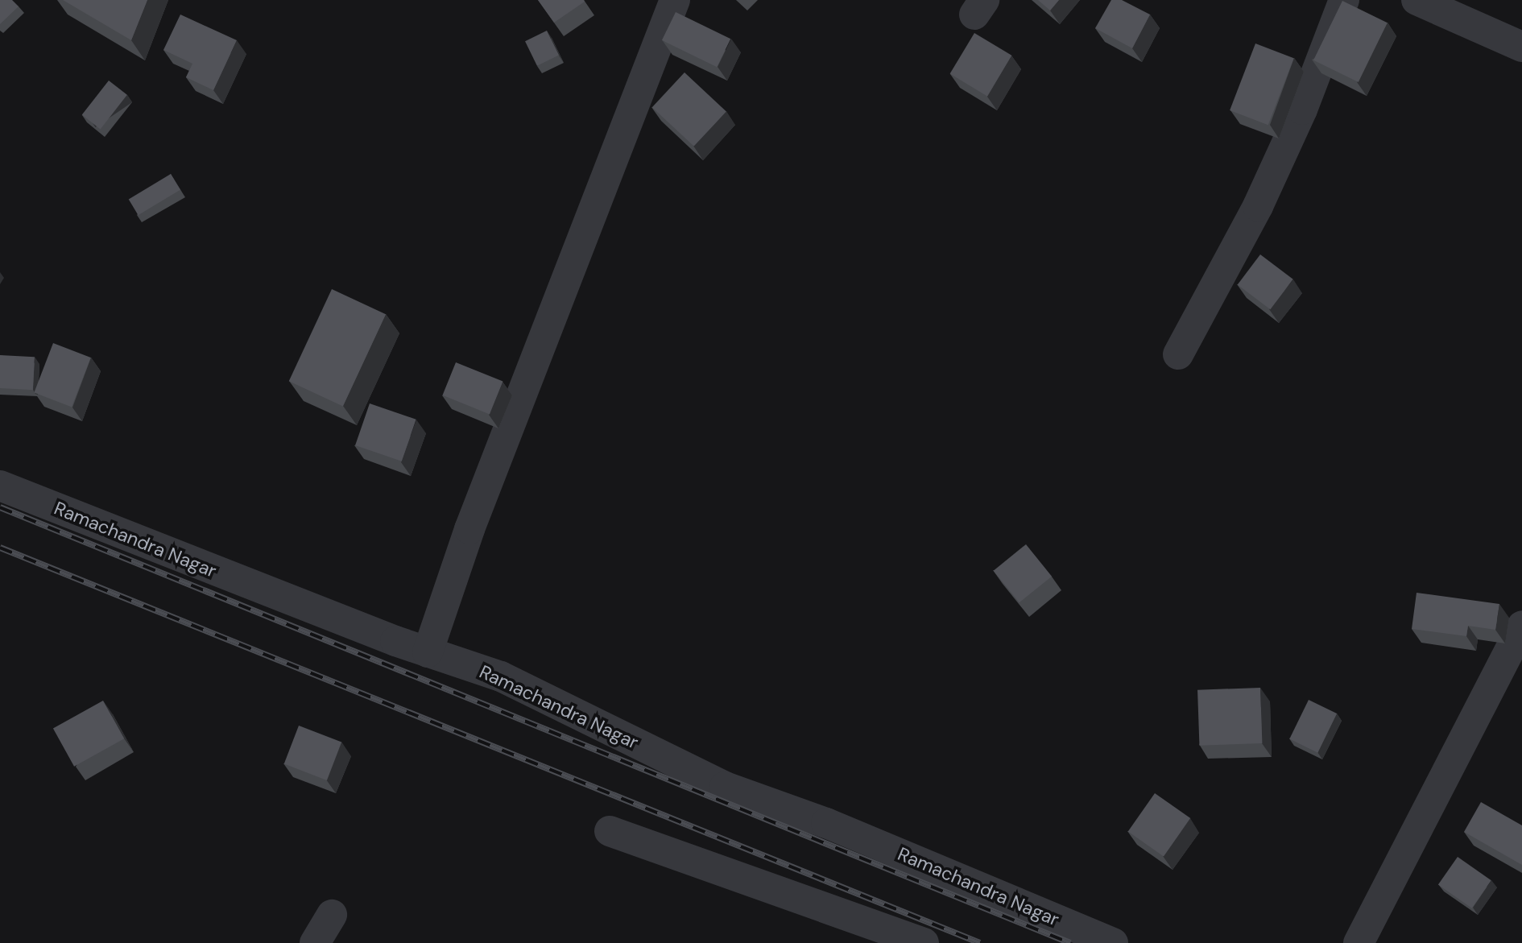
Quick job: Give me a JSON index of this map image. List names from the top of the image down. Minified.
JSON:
{"streets":{"street":["Ramachandra Nagar"]}}
